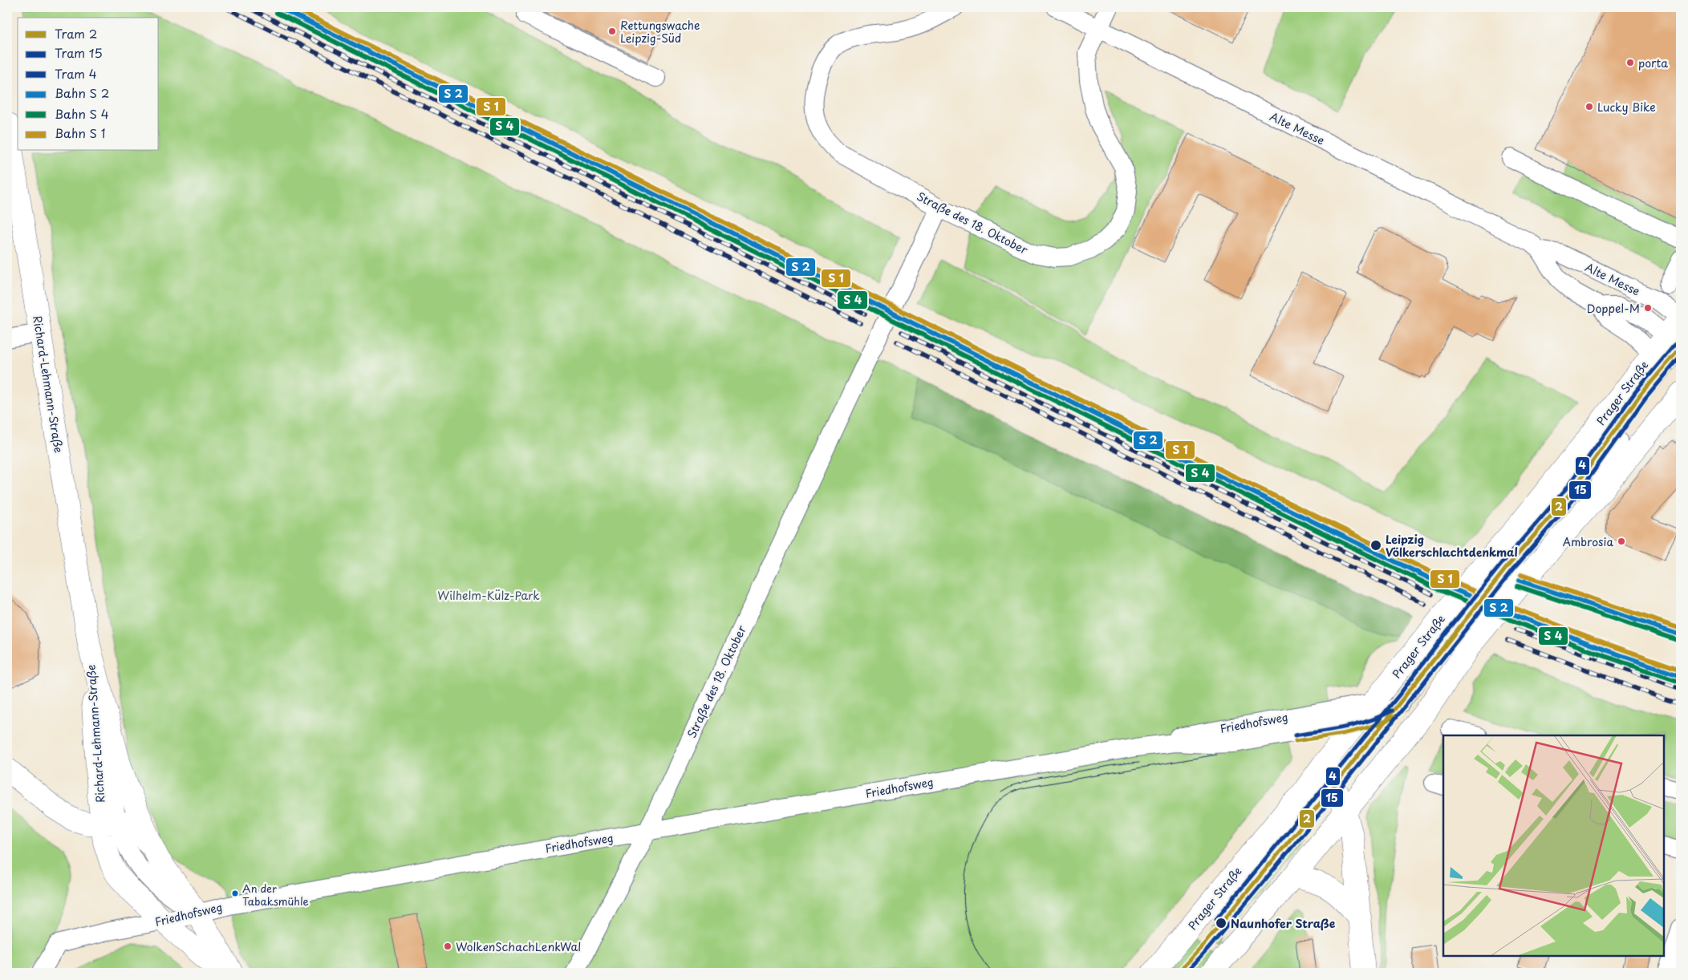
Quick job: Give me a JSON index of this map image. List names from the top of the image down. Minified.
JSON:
{"streets":{"main road":["Richard-Lehmann-Straße","Prager Straße"],"street":["Alte Messe","Straße des 18. Oktober","Friedhofsweg"]},"crossings":[["Alte Messe","Straße des 18. Oktober"],["Alte Messe","Prager Straße"],["Straße des 18. Oktober","Friedhofsweg"],["Richard-Lehmann-Straße","Friedhofsweg"],["Prager Straße","Friedhofsweg"]],"parks":["Wilhelm-Külz-Park"],"places":["Rettungswache Leipzig-Süd","porta","Lucky Bike","Doppel-M","Ambrosia","Leipzig Völkerschlachtdenkmal","An der Tabaksmühle","Naunhofer Straße","WolkenSchachLenkWal"],"lines":["tram line 4","tram line 2","tram line 15"],"legend":["Tram 2","Tram 15","Tram 4","Bahn S 2","Bahn S 4","Bahn S 1"]}
